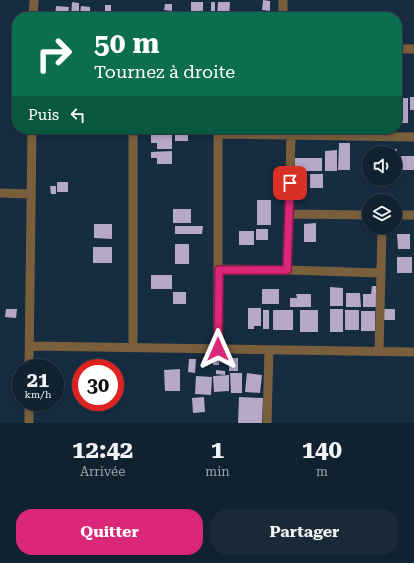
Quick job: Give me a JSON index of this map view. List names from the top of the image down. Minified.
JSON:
{"page":{"turn":["50 m","Tournez à droite"],"then":"Puis","speed":"21 km/h","limit":"30","eta":["12:42","Arrivée","1","min","140","m"],"buttons":["Quitter","Partager"]}}
